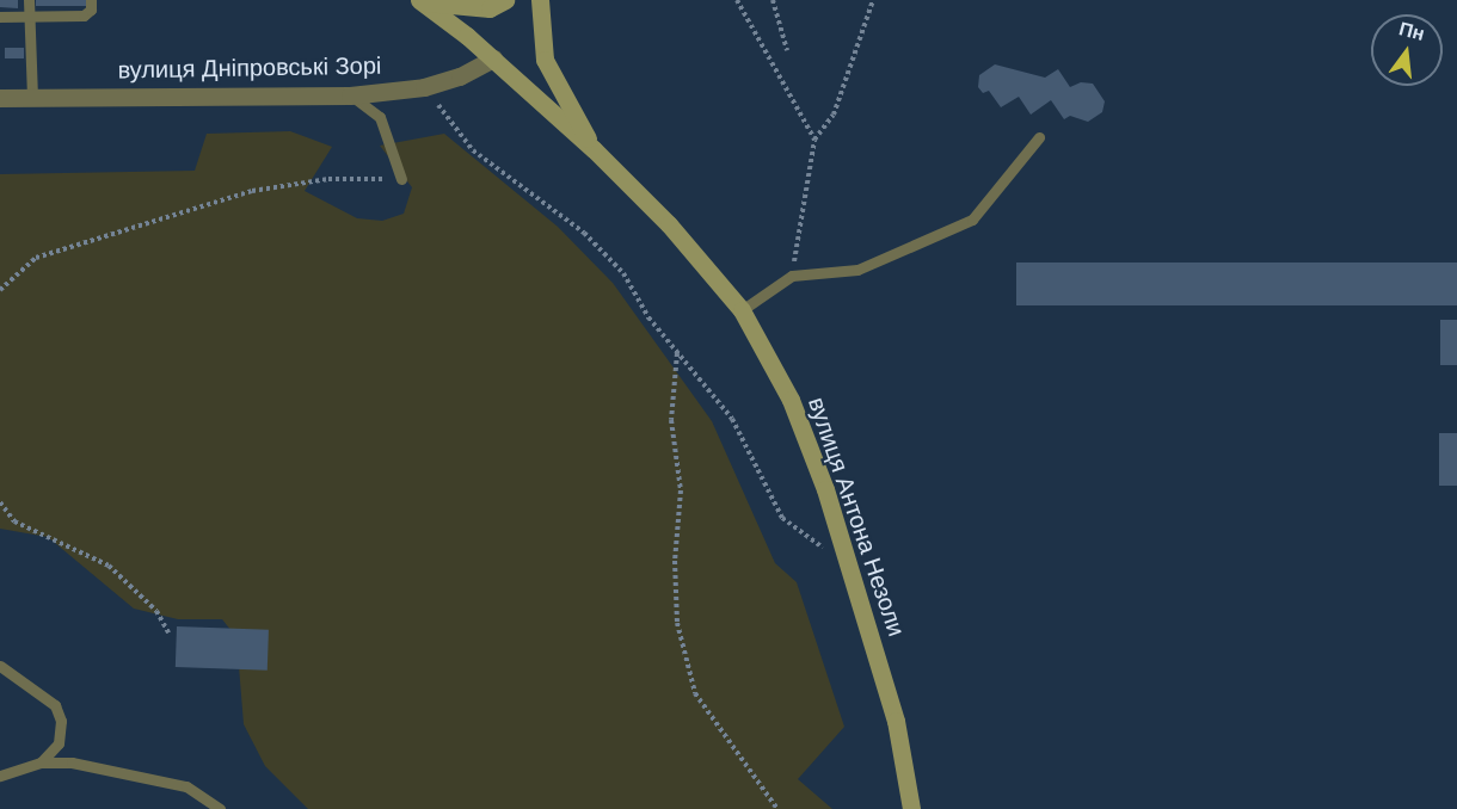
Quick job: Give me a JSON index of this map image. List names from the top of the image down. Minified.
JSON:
{"streets":{"main road":["вулиця Антона Незоли"],"street":["вулиця Дніпровські Зорі"]},"crossings":[["вулиця Дніпровські Зорі","вулиця Антона Незоли"]],"north":"top"}
